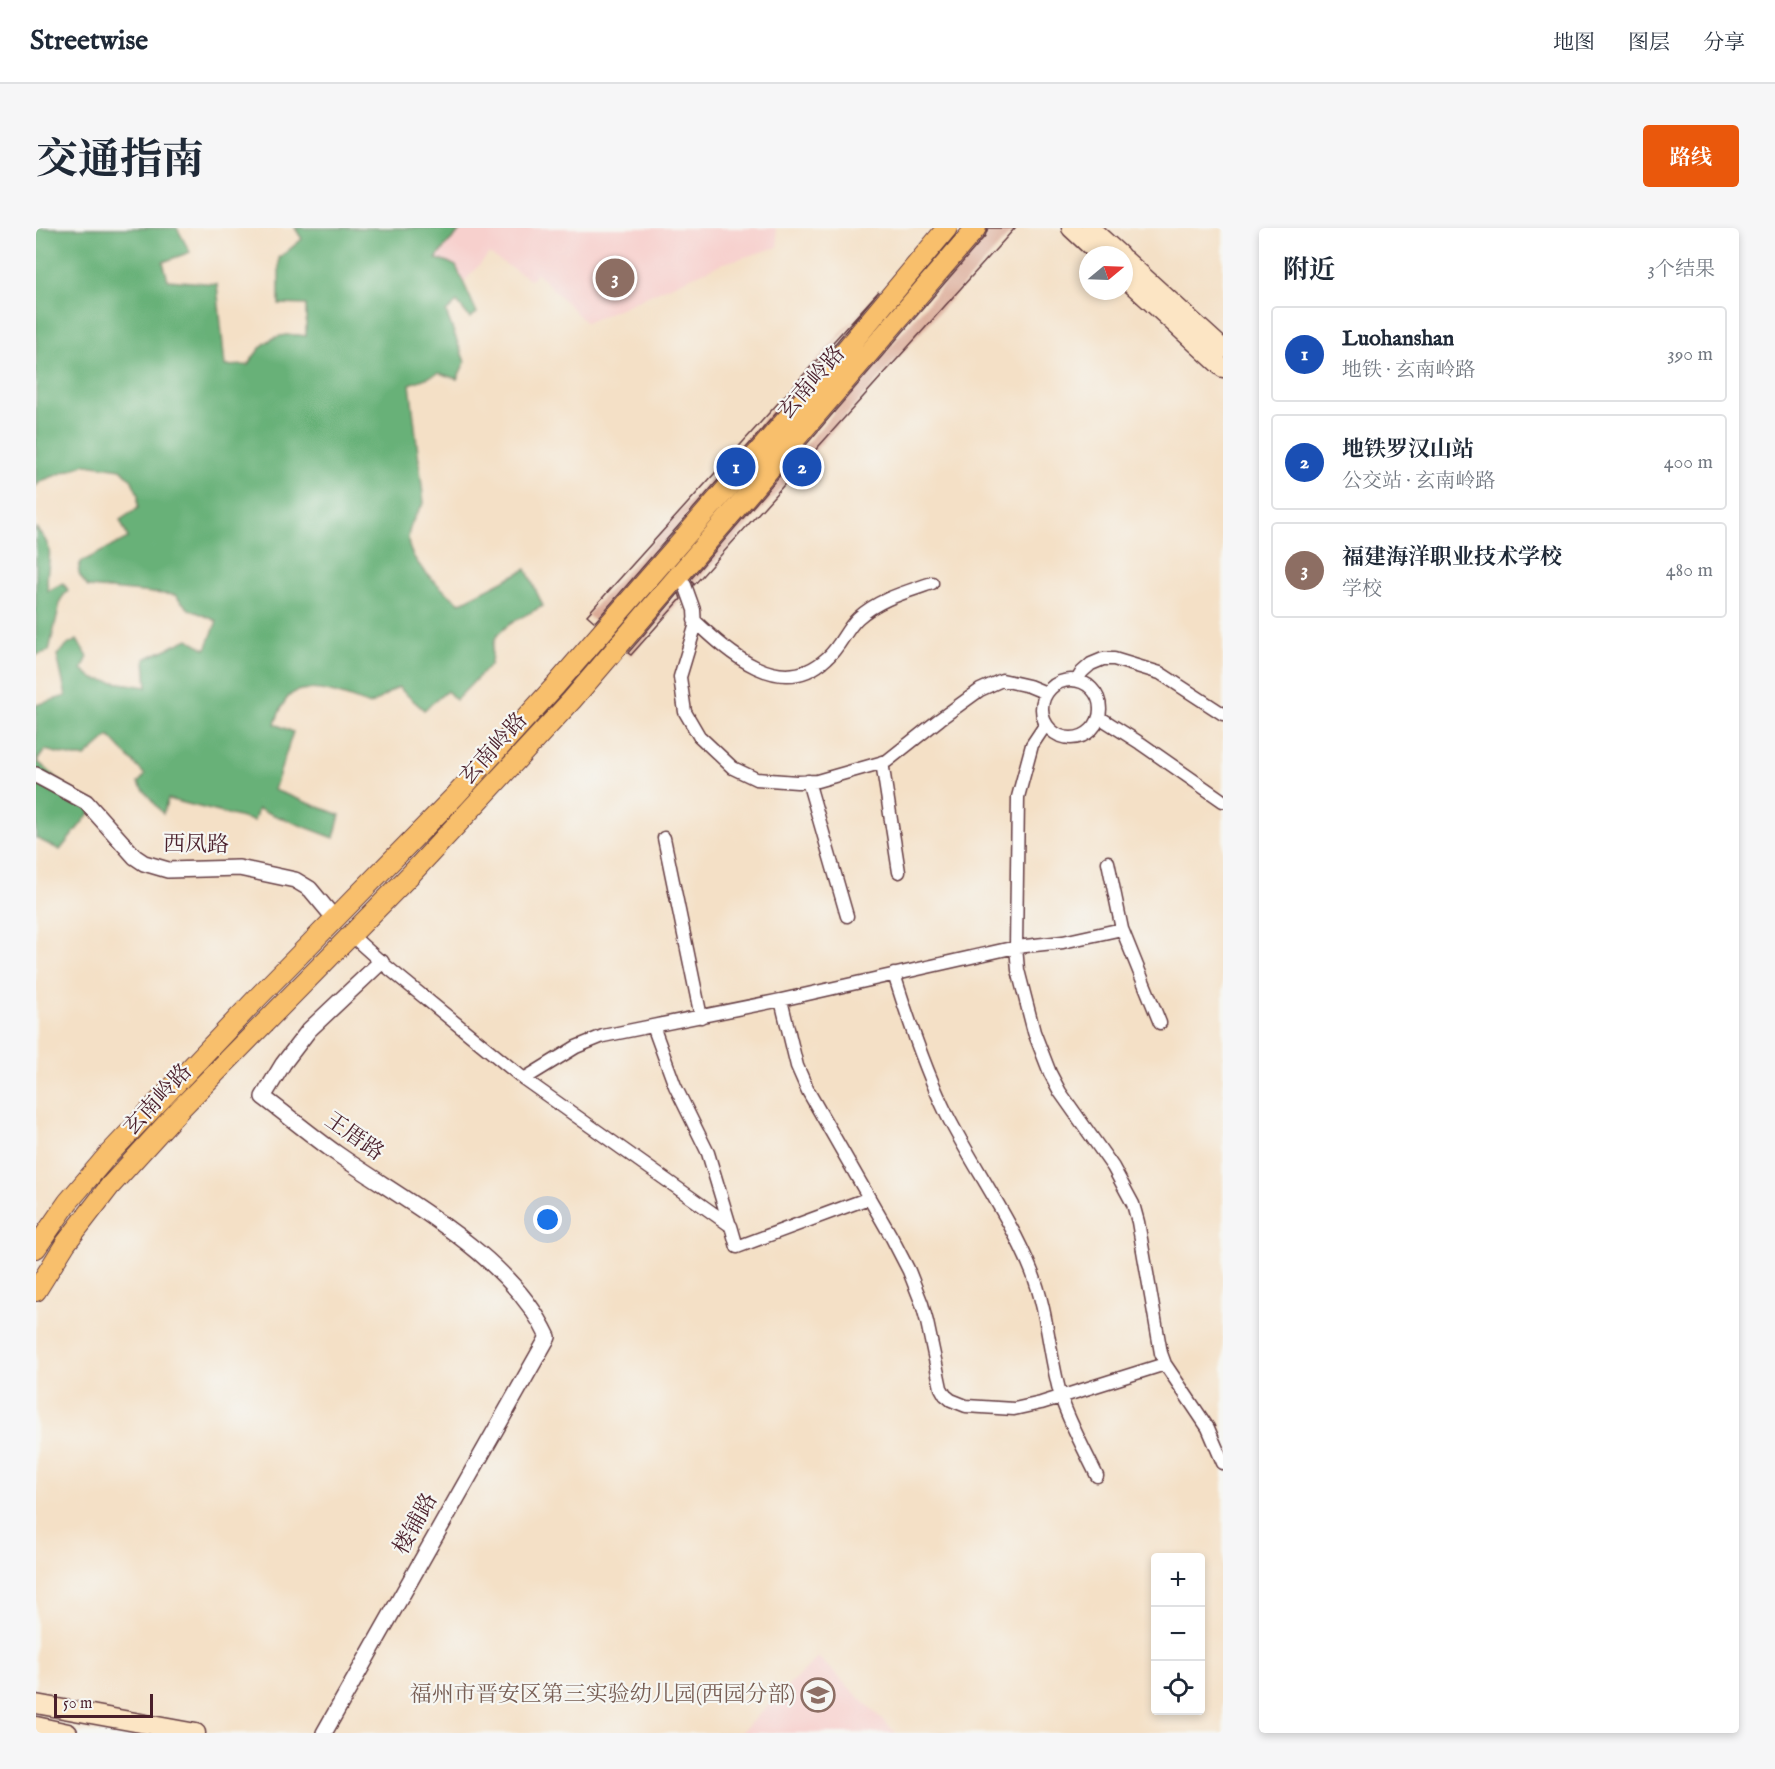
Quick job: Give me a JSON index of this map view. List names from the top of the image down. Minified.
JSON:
{"streets":{"main road":["玄南岭路"],"street":["西凤路","王厝路","楼铺路"]},"crossings":[["玄南岭路","西凤路"],["王厝路","楼铺路"]],"places":{"school or university":["福州市晋安区第三实验幼儿园(西园分部)"]},"scale_bar":"50 m","north":"right","page":{"header":"Streetwise","nav":["地图","图层","分享"],"title":"交通指南","buttons":"路线","heading":["附近","3个结果"],"pins":["3","1","2"],"list":[{"mark":"1","name":"Luohanshan","note":"地铁 · 玄南岭路","value":"390 m"},{"mark":"2","name":"地铁罗汉山站","note":"公交站 · 玄南岭路","value":"400 m"},{"mark":"3","name":"福建海洋职业技术学校","note":"学校","value":"480 m"}],"map_buttons":["+","−"],"scale":"50 m"}}
